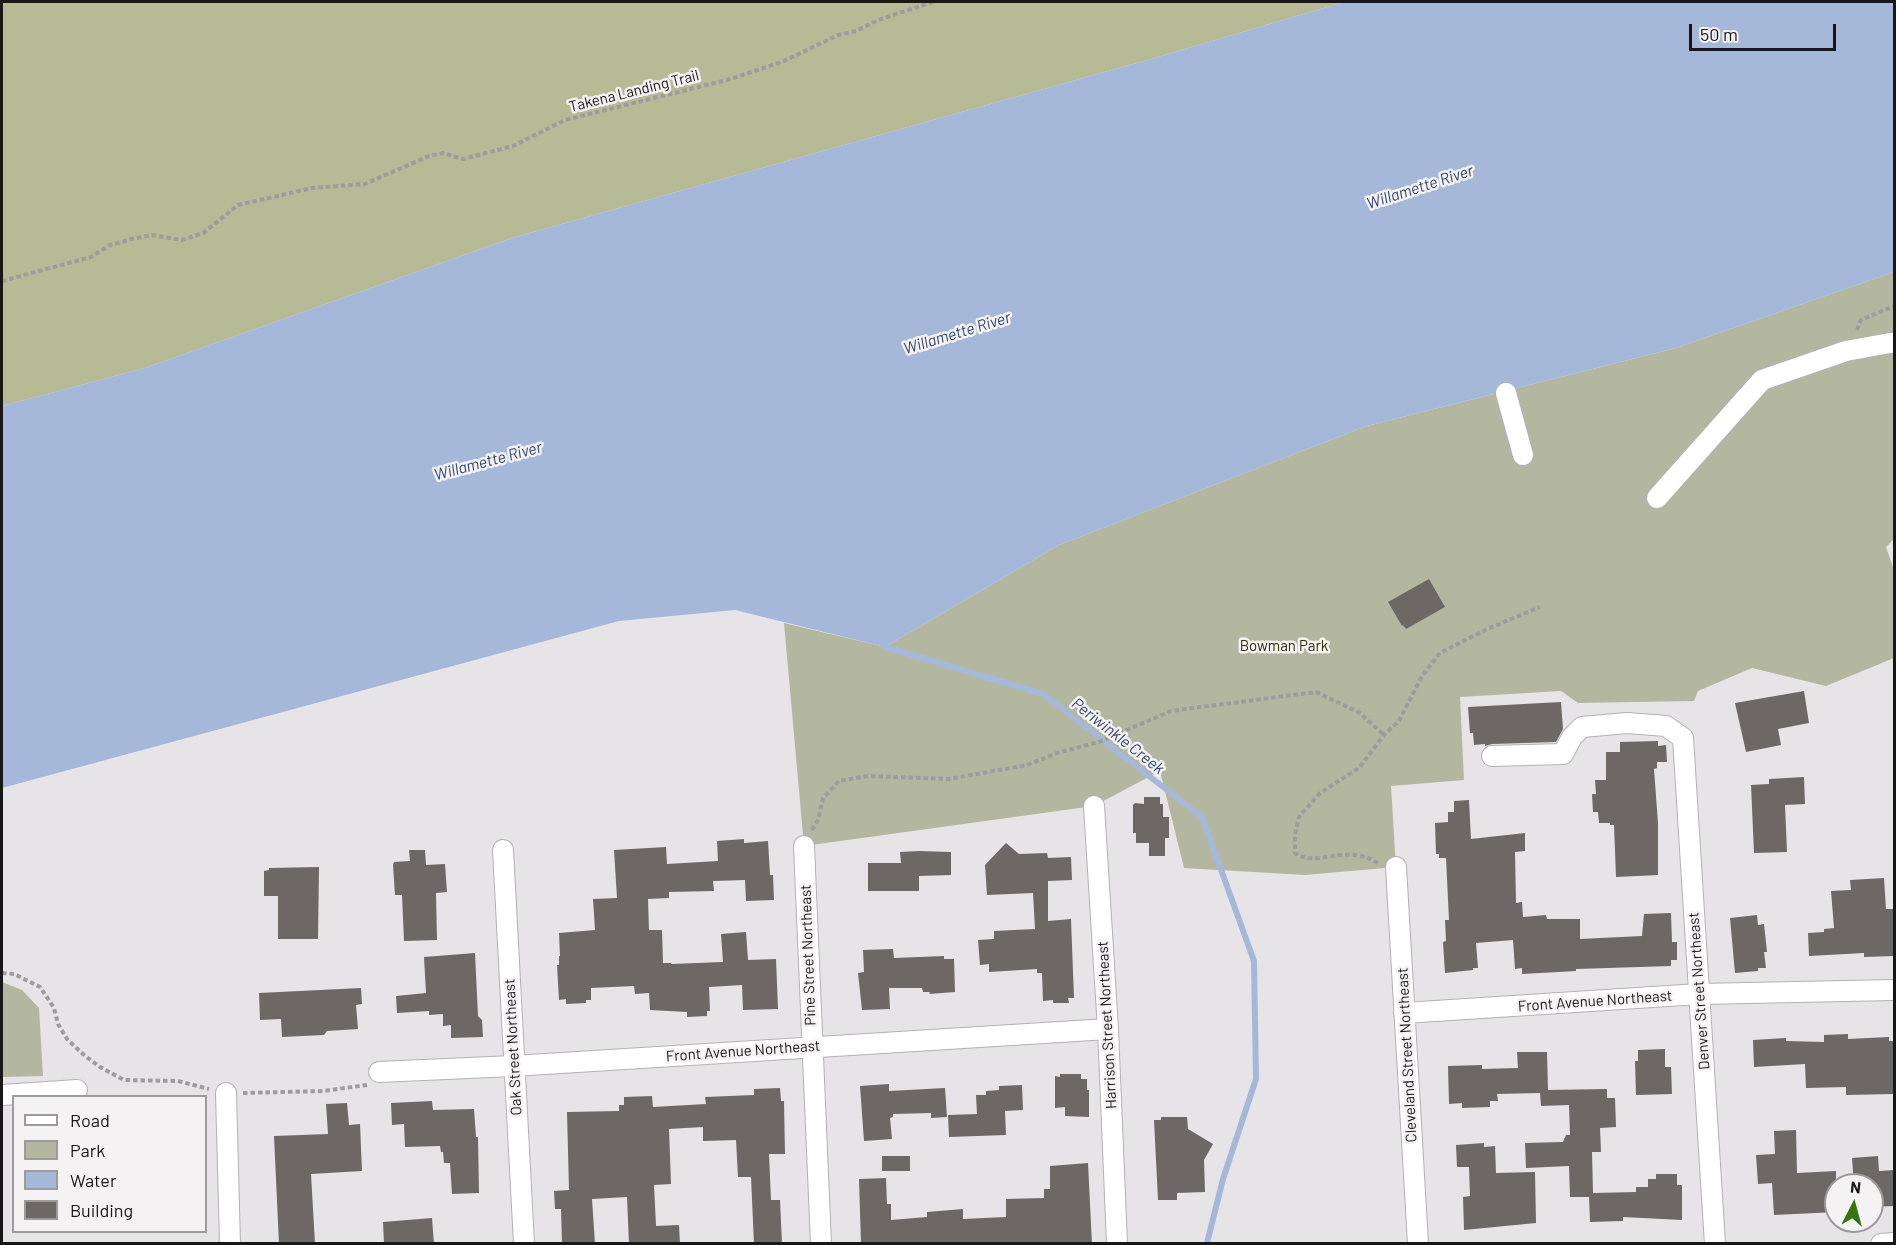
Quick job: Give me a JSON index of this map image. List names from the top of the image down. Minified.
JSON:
{"streets":{"street":["Pine Street Northeast","Denver Street Northeast","Front Avenue Northeast","Harrison Street Northeast","Oak Street Northeast","Cleveland Street Northeast"],"path":["Takena Landing Trail"]},"crossings":[["Pine Street Northeast","Front Avenue Northeast"],["Denver Street Northeast","Front Avenue Northeast"],["Front Avenue Northeast","Harrison Street Northeast"],["Front Avenue Northeast","Oak Street Northeast"],["Front Avenue Northeast","Cleveland Street Northeast"]],"water":["Willamette River","Periwinkle Creek"],"parks":["Bowman Park"],"legend":["Road","Park","Water","Building"],"scale_bar":"50 m","north":"top"}
